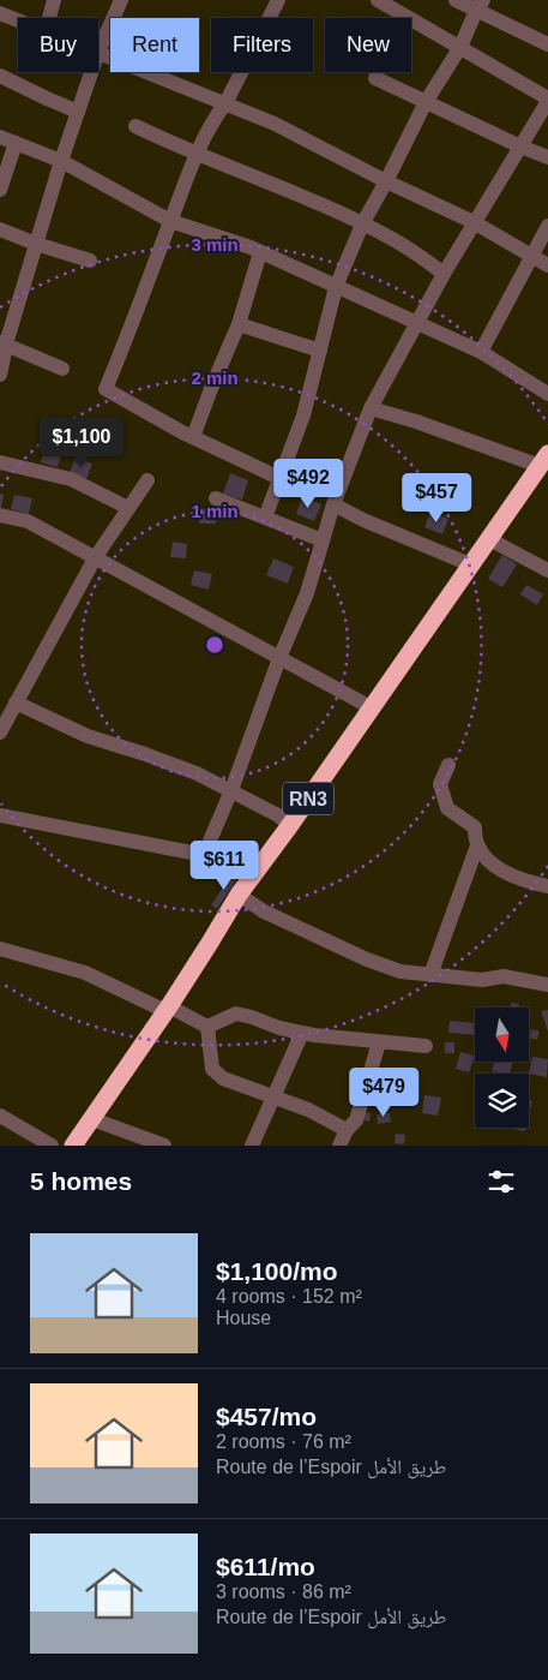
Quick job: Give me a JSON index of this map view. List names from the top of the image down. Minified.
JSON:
{"streets":{"highway":["RN3"]},"north":"bottom","page":{"chip":["Buy","Rent","Filters","New"],"price":["$1,100","$492","$457","$611","$479"],"heading":"5 homes","list":[{"name":"$1,100/mo","note":"4 rooms · 152 m² · House"},{"name":"$457/mo","note":"2 rooms · 76 m² · Route de l’Espoir طريق الأمل"},{"name":"$611/mo","note":"3 rooms · 86 m² · Route de l’Espoir طريق الأمل"}]},"rings":["3 min","2 min","1 min"]}
